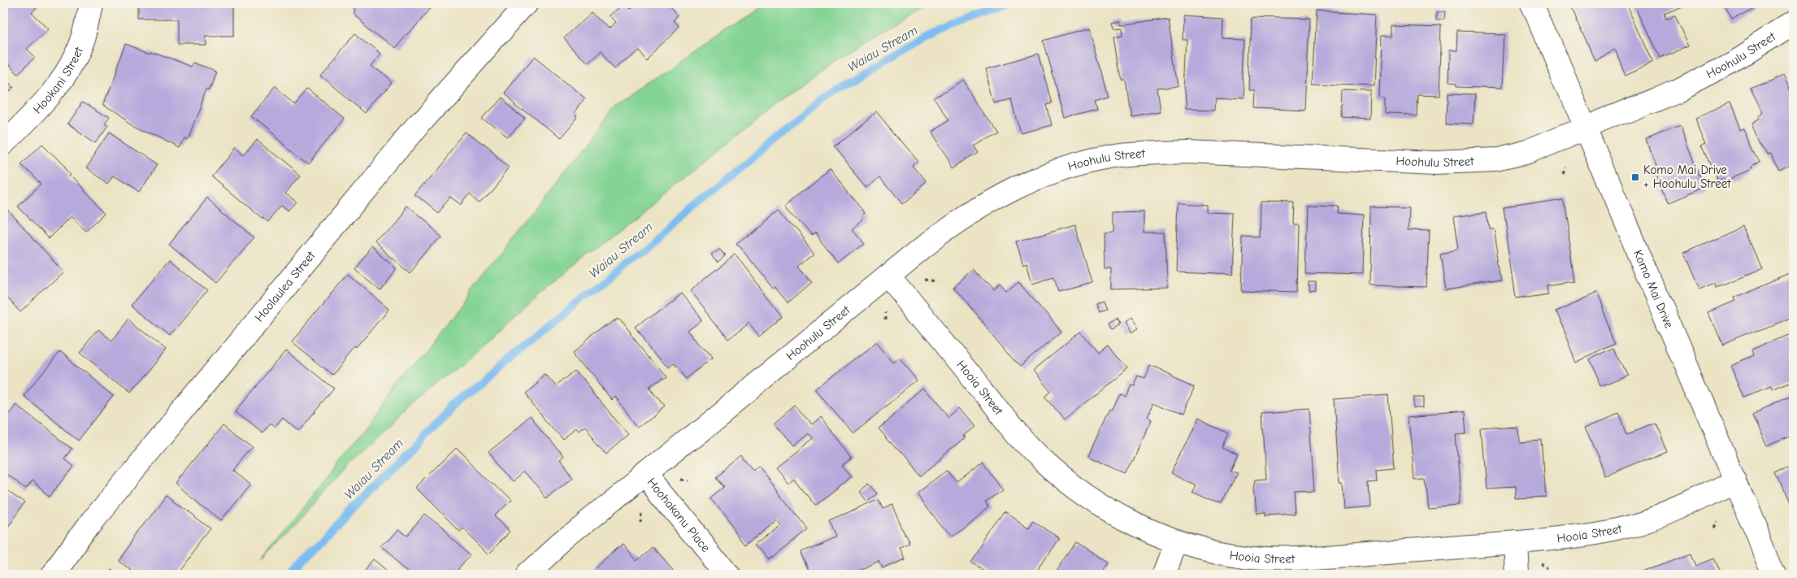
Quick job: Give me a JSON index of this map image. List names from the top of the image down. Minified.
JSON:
{"streets":{"street":["Hoohulu Street","Hookani Street","Hoolaulea Street","Komo Mai Drive","Hooia Street","Hoohakanu Place"]},"crossings":[["Hoohulu Street","Komo Mai Drive"],["Hoohulu Street","Hooia Street"],["Hoohulu Street","Hoohakanu Place"],["Komo Mai Drive","Hooia Street"]],"water":["Waiau Stream"],"places":{"transit":["Komo Mai Drive + Hoohulu Street"]}}
